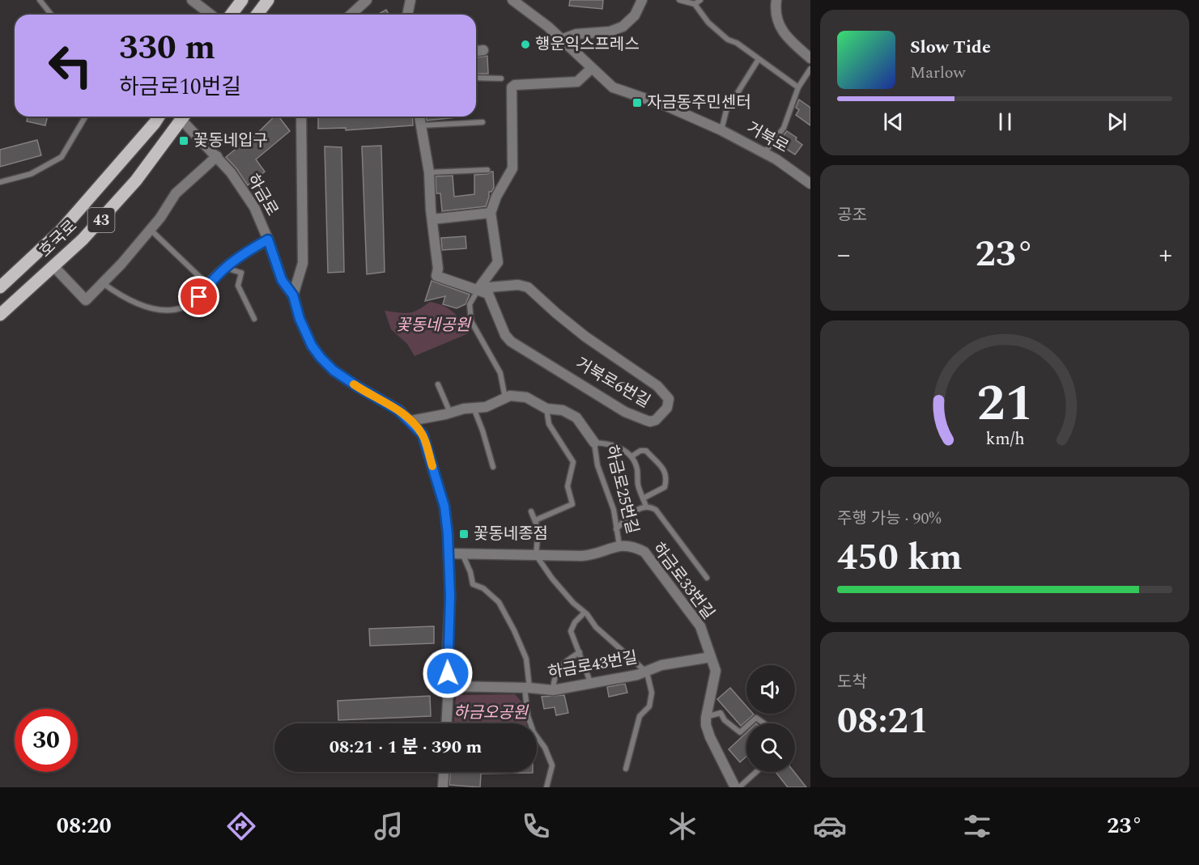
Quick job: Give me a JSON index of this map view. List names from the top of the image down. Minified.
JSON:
{"streets":{"main road":["43","호국로"],"street":["거북로","하금로","거북로6번길","하금로25번길","하금로33번길","하금로43번길"]},"crossings":[["하금로","하금로25번길"],["하금로","하금로43번길"],["하금로25번길","하금로33번길"],["하금로33번길","하금로43번길"]],"parks":["꽃동네공원","하금오공원"],"places":{"other":["행운익스프레스"],"transit":["자금동주민센터","꽃동네입구","꽃동네종점"]},"page":{"turn":["330 m","하금로10번길"],"song":["Slow Tide","Marlow"],"tile":["공조",["주행 가능 · 90%","450 km"],["도착","08:21"]],"heat":["−","23°","+"],"limit":"30","trip":"08:21 · 1 분 · 390 m","tabs":["08:20","23°"],"gauge":["21","km/h"]}}
